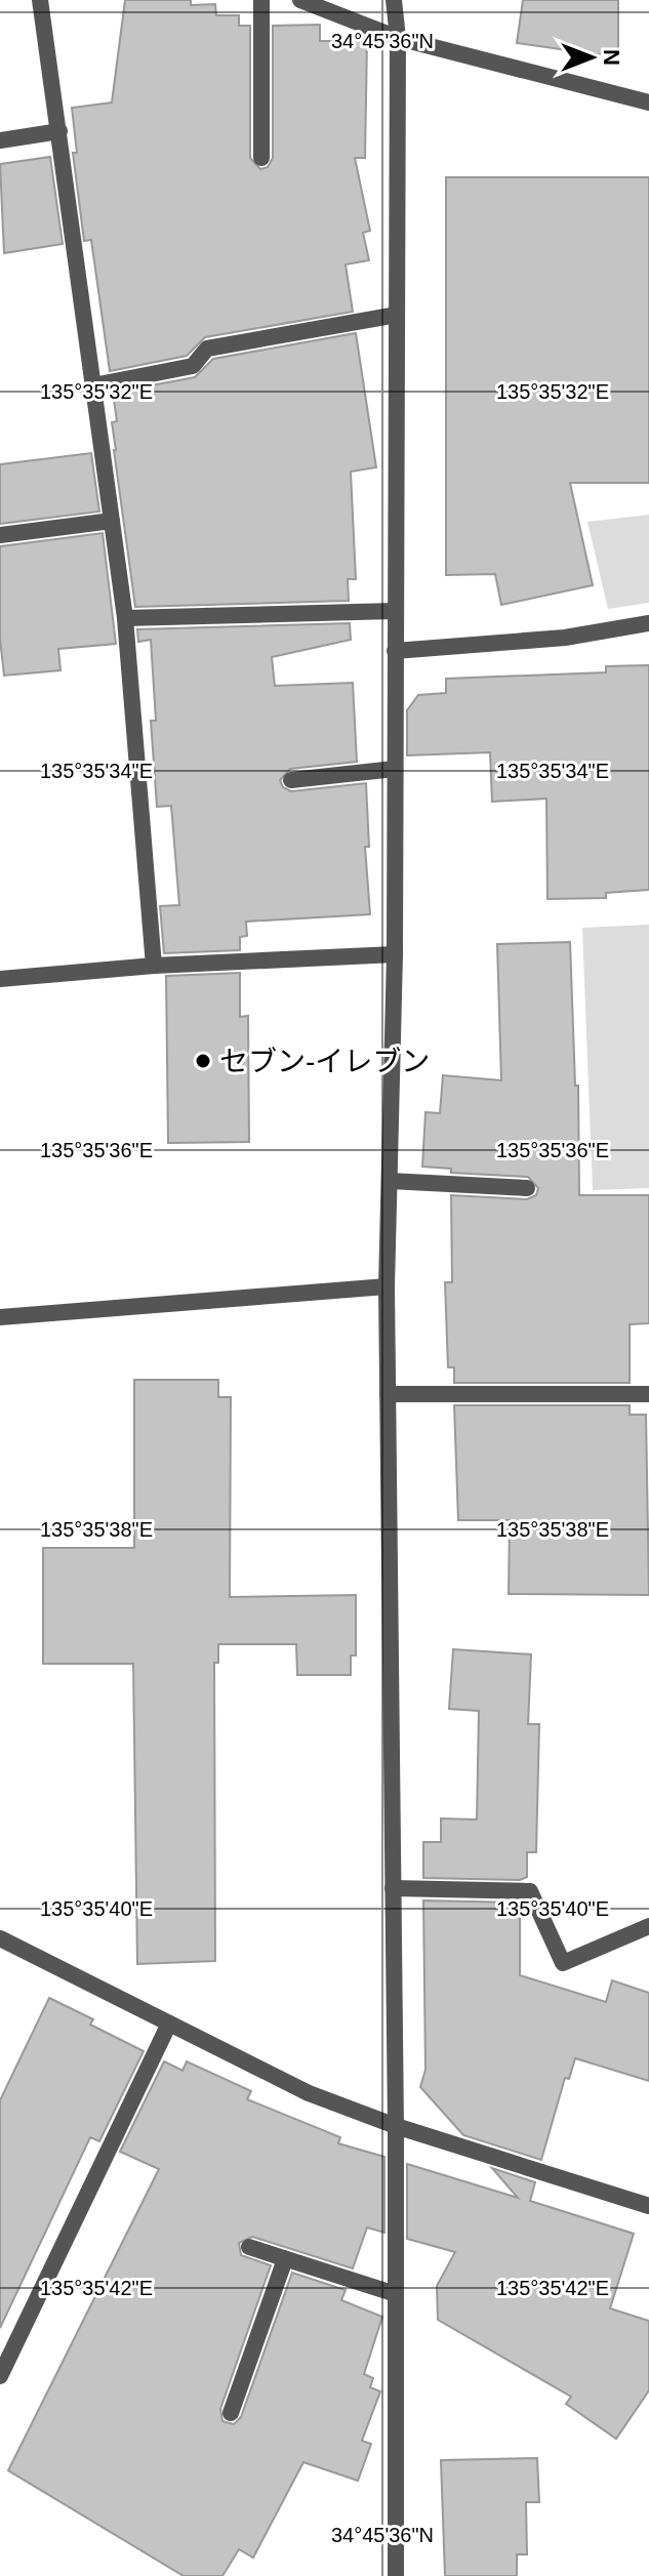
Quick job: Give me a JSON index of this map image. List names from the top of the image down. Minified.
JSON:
{"places":["セブン-イレブン"],"north":"right","coordinates":["34°45'36\"N","135°35'32\"E","135°35'34\"E","135°35'36\"E","135°35'38\"E","135°35'40\"E","135°35'42\"E"]}
